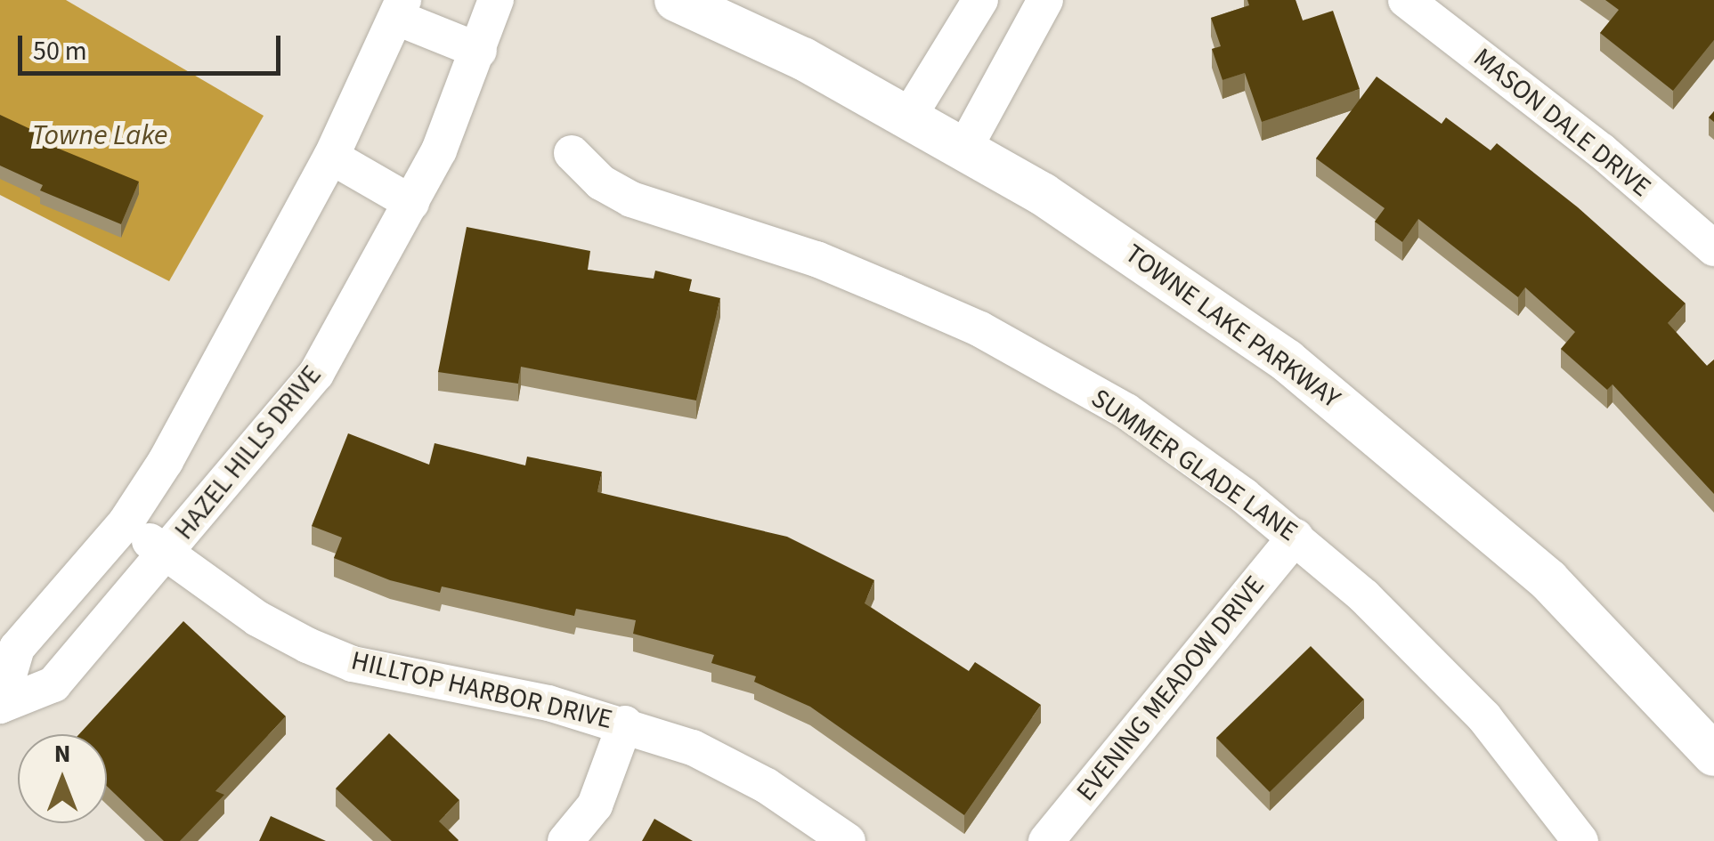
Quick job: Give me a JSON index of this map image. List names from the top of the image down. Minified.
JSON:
{"streets":{"street":["MASON DALE DRIVE","TOWNE LAKE PARKWAY","HAZEL HILLS DRIVE","SUMMER GLADE LANE","EVENING MEADOW DRIVE","HILLTOP HARBOR DRIVE"]},"crossings":[["HAZEL HILLS DRIVE","HILLTOP HARBOR DRIVE"],["SUMMER GLADE LANE","EVENING MEADOW DRIVE"]],"water":["Towne Lake"],"scale_bar":"50 m","north":"top"}
